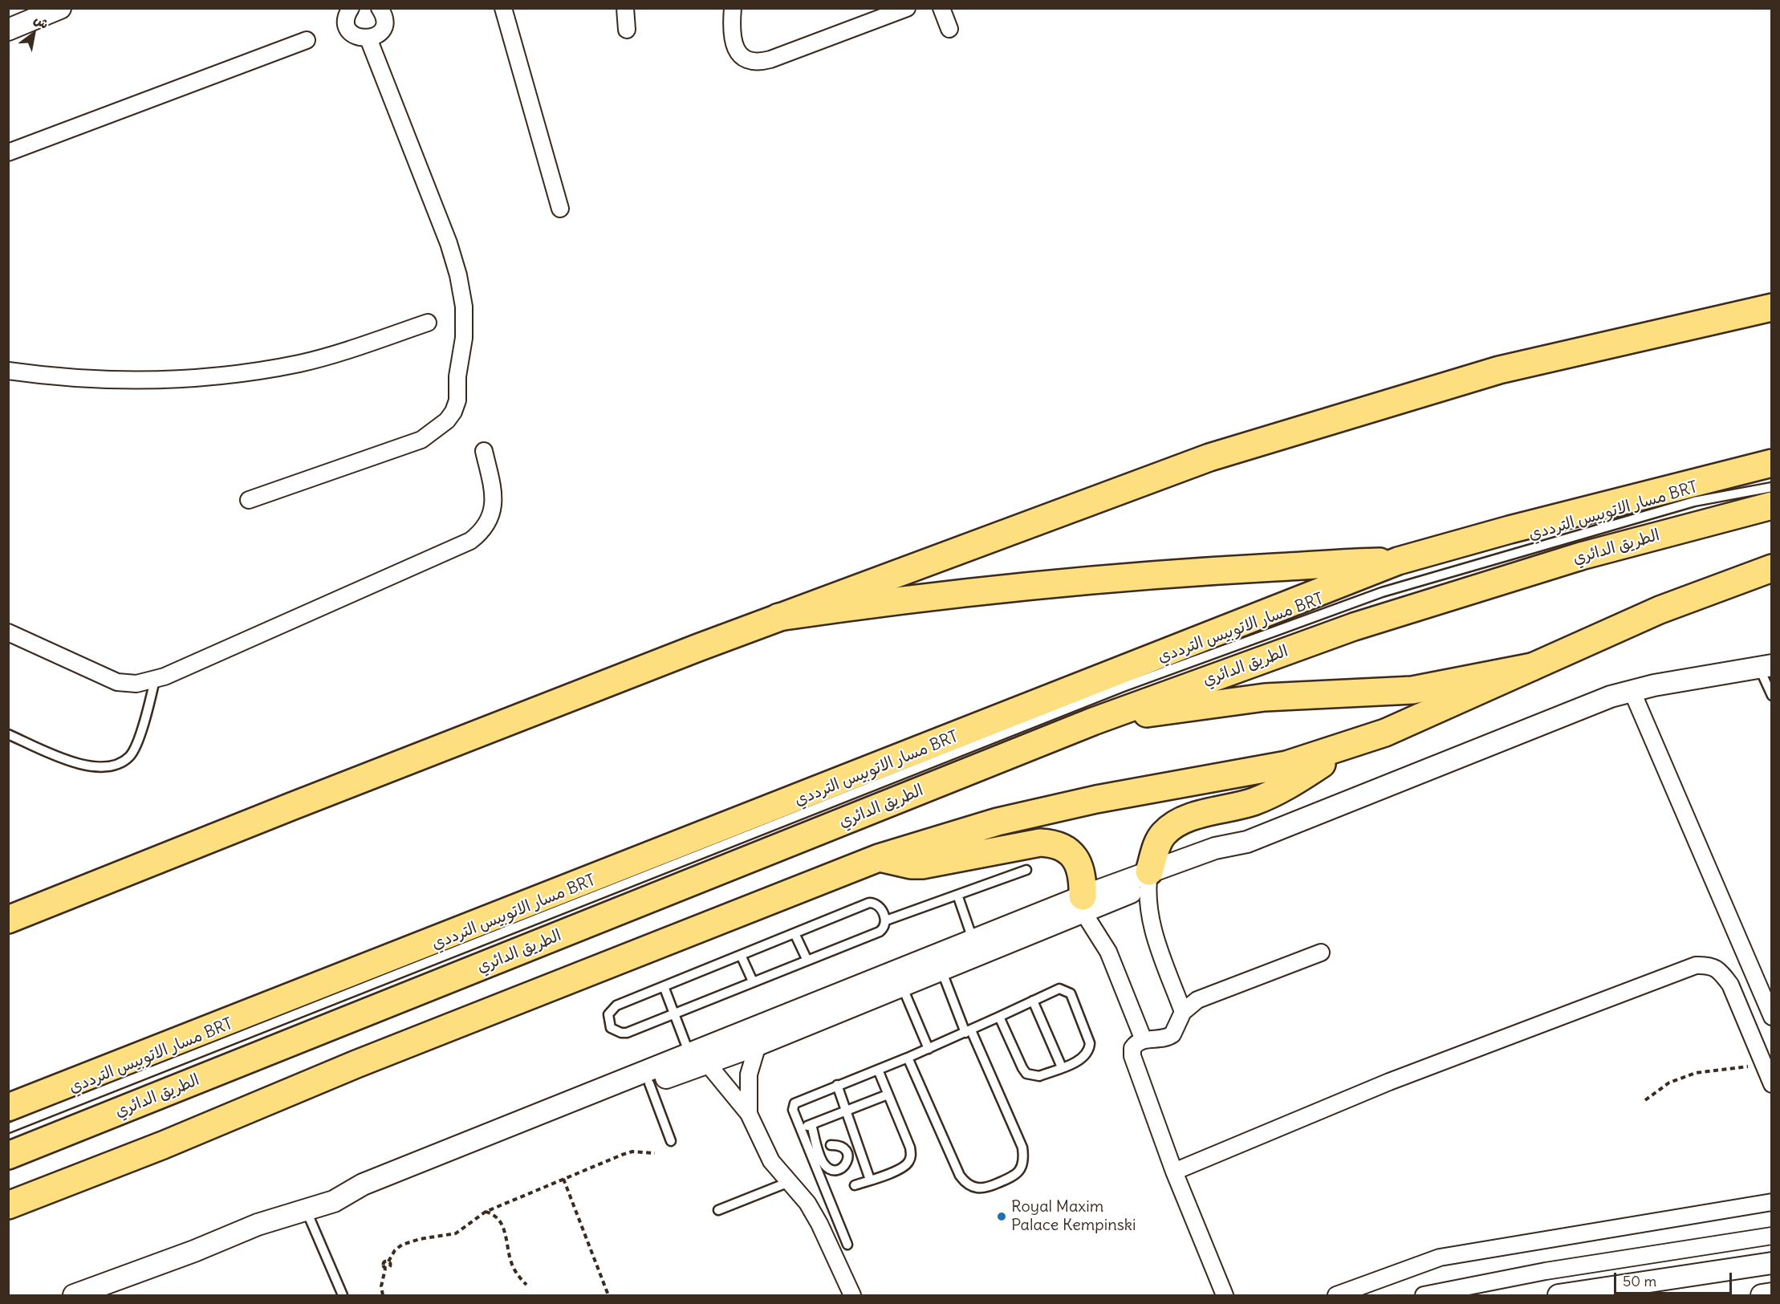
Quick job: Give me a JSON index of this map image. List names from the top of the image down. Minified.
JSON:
{"streets":{"highway":["الطريق الدائري"],"lane":["مسار الاتوبيس الترددي BRT"]},"places":["Royal Maxim Palace Kempinski"],"scale_bar":"50 m","north":"top right"}
